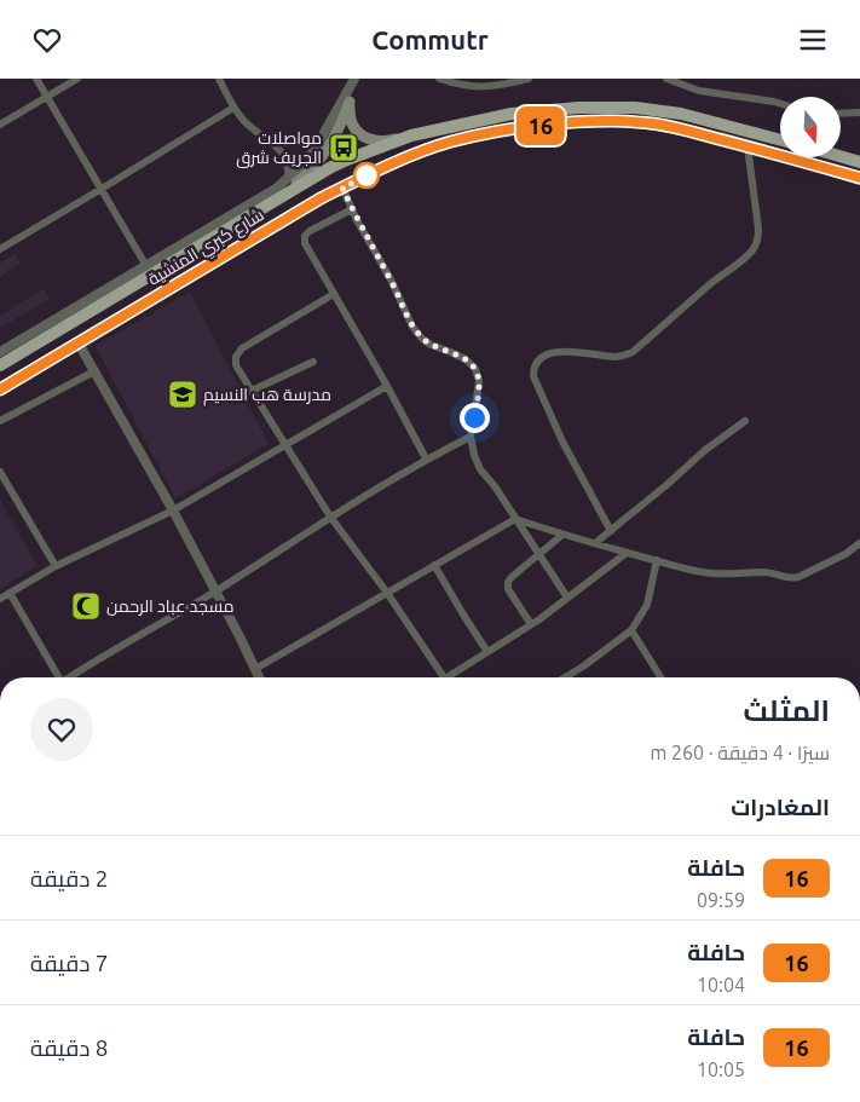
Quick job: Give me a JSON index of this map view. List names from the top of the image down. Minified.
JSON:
{"streets":{"main road":["شارع كبري المنشية"]},"places":{"bus stop":["مواصلات الجريف شرق"],"school or university":["مدرسة هب النسيم"],"mosque":["مسجد عباد الرحمن"]},"lines":["bus line 16"],"north":"bottom","page":{"header":"Commutr","on_map":"16","heading":[["المثلث","سيرًا · 4 دقيقة · 260 m"],"المغادرات"],"list":[{"mark":"16","name":"حافلة","note":"09:59","value":"2 دقيقة"},{"mark":"16","name":"حافلة","note":"10:04","value":"7 دقيقة"},{"mark":"16","name":"حافلة","note":"10:05","value":"8 دقيقة"}]}}
